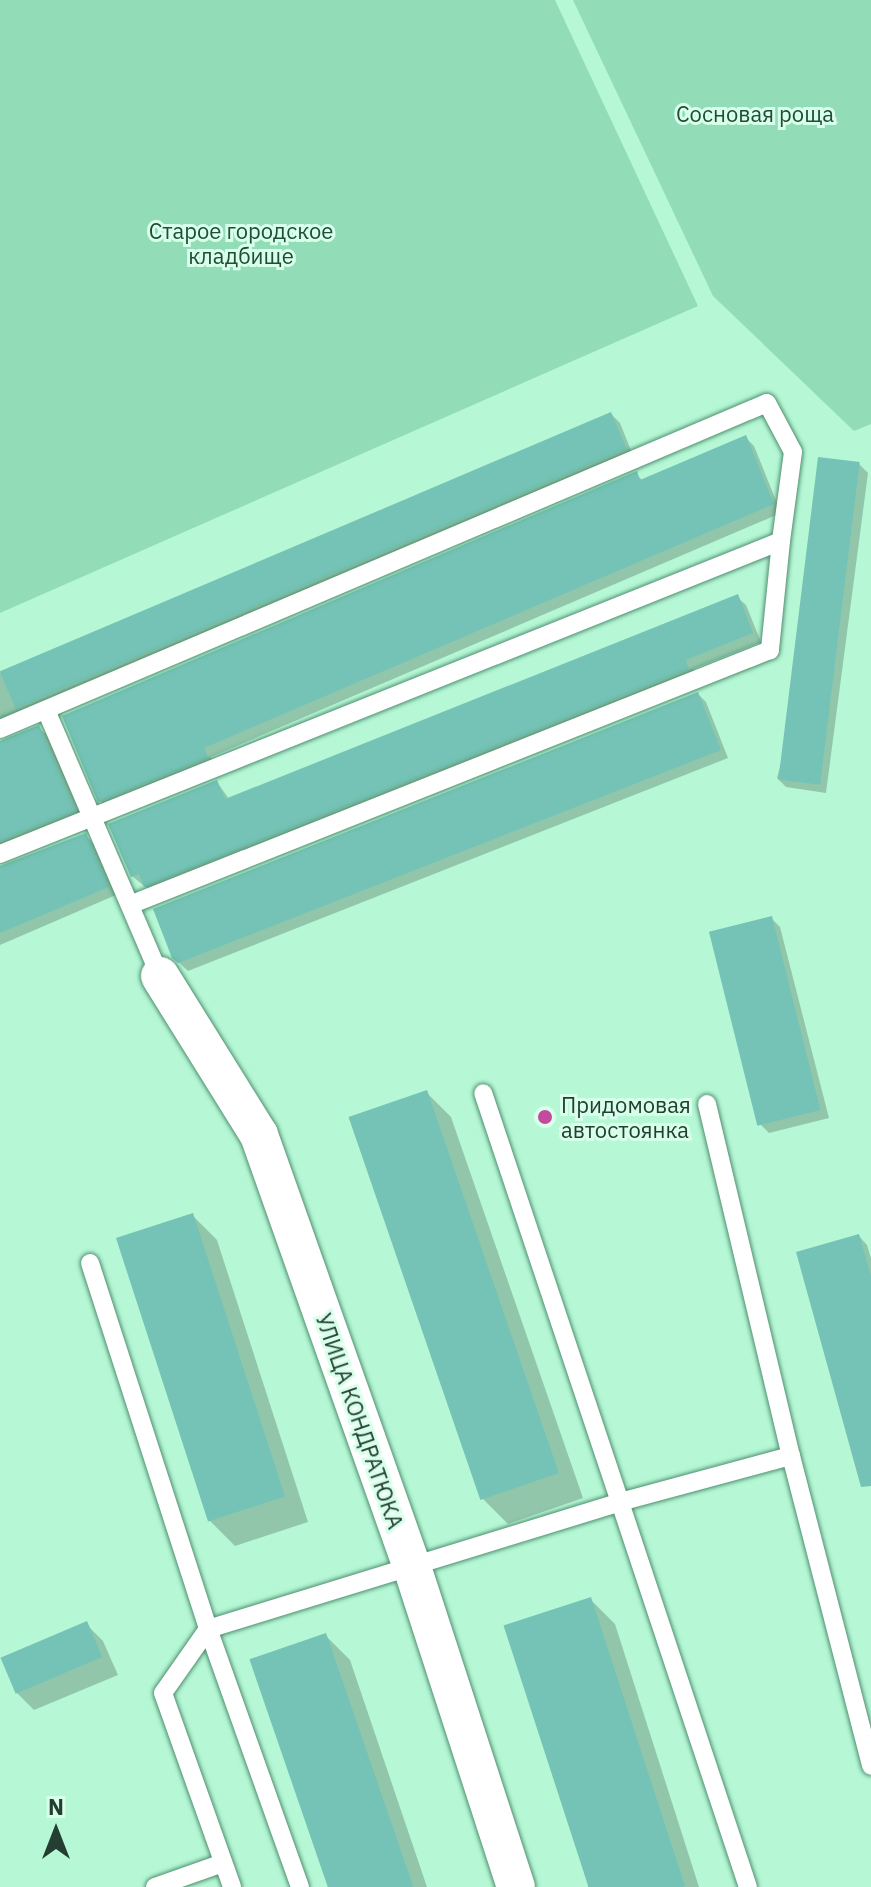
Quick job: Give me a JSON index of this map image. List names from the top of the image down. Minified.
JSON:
{"streets":{"street":["УЛИЦА КОНДРАТЮКА"]},"parks":["Сосновая роща","Старое городское кладбище"],"places":["Придомовая автостоянка"],"north":"top"}
